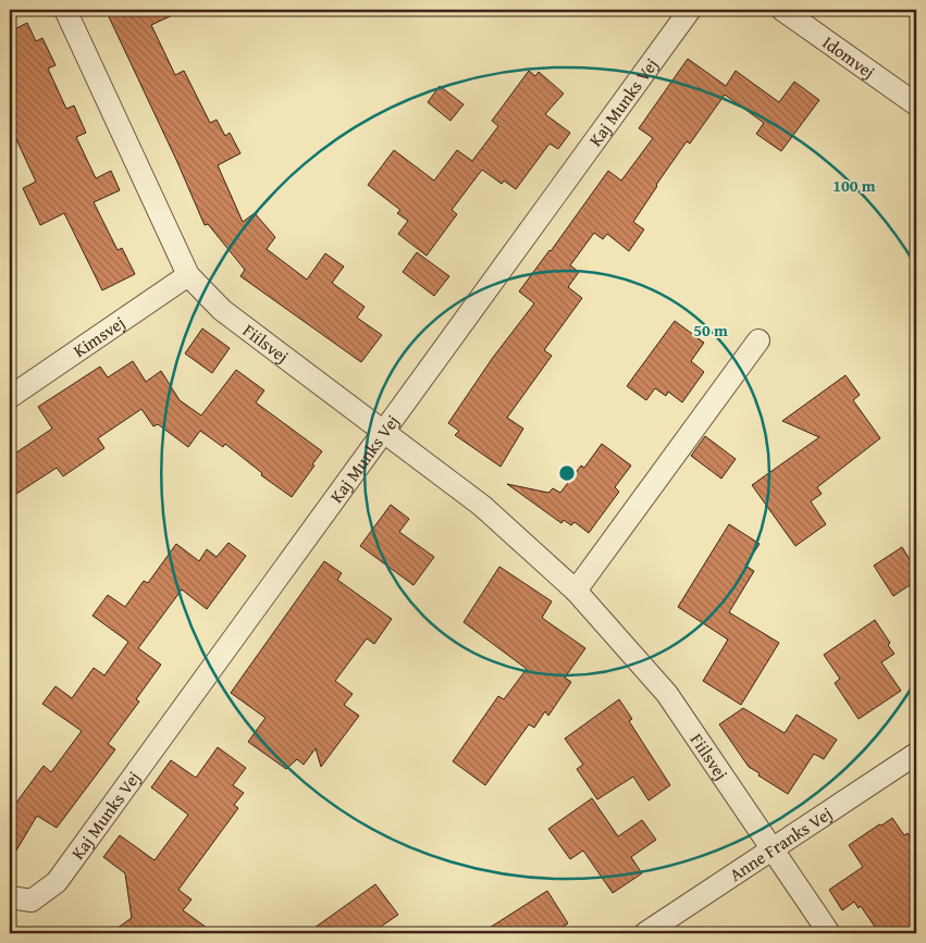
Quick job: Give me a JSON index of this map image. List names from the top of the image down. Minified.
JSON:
{"streets":{"street":["Idomvej","Kaj Munks Vej","Kimsvej","Fiilsvej","Anne Franks Vej"]},"crossings":[["Kaj Munks Vej","Fiilsvej"],["Kimsvej","Fiilsvej"],["Fiilsvej","Anne Franks Vej"]],"rings":["100 m","50 m"]}
